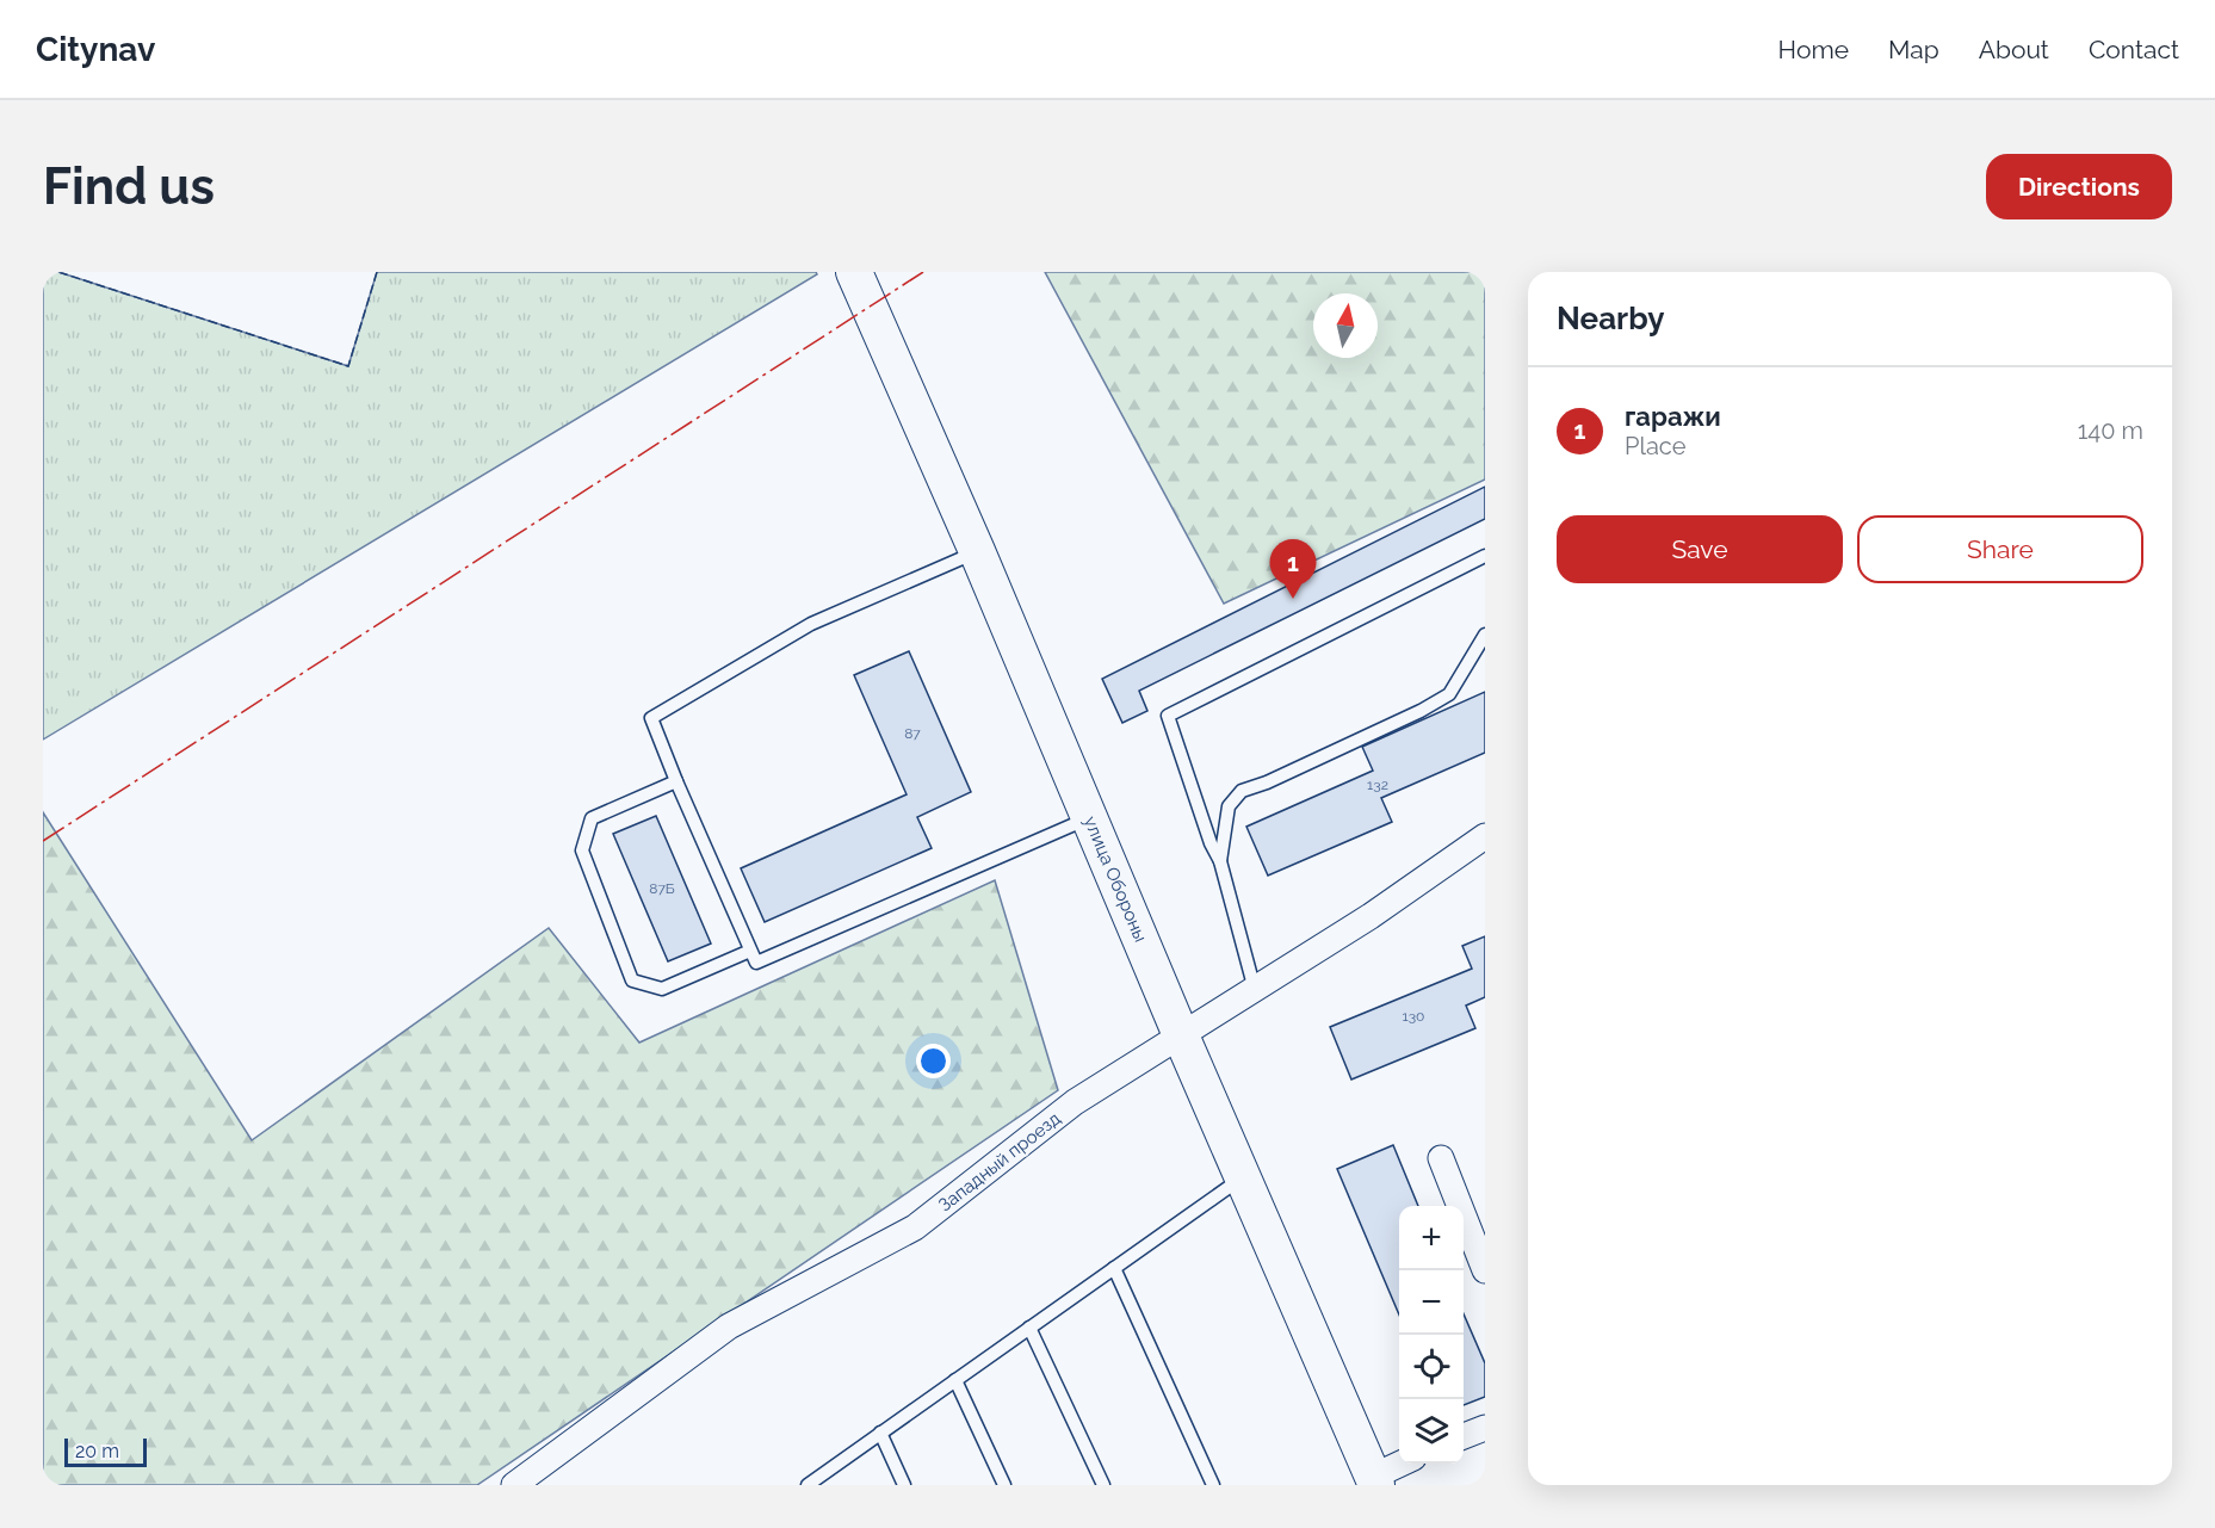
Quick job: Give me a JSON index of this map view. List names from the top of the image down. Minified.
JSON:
{"streets":{"street":["улица Обороны","Западный проезд"]},"crossings":[["улица Обороны","Западный проезд"]],"house_numbers":["87","132","87Б","130"],"scale_bar":"20 m","north":"top","page":{"header":"Citynav","nav":["Home","Map","About","Contact"],"buttons":["Directions",["Save","Share"]],"title":"Find us","heading":"Nearby","list":[{"mark":"1","name":"гаражи","note":"Place","value":"140 m"}],"pins":"1","map_buttons":["+","−"],"scale":"20 m"}}
